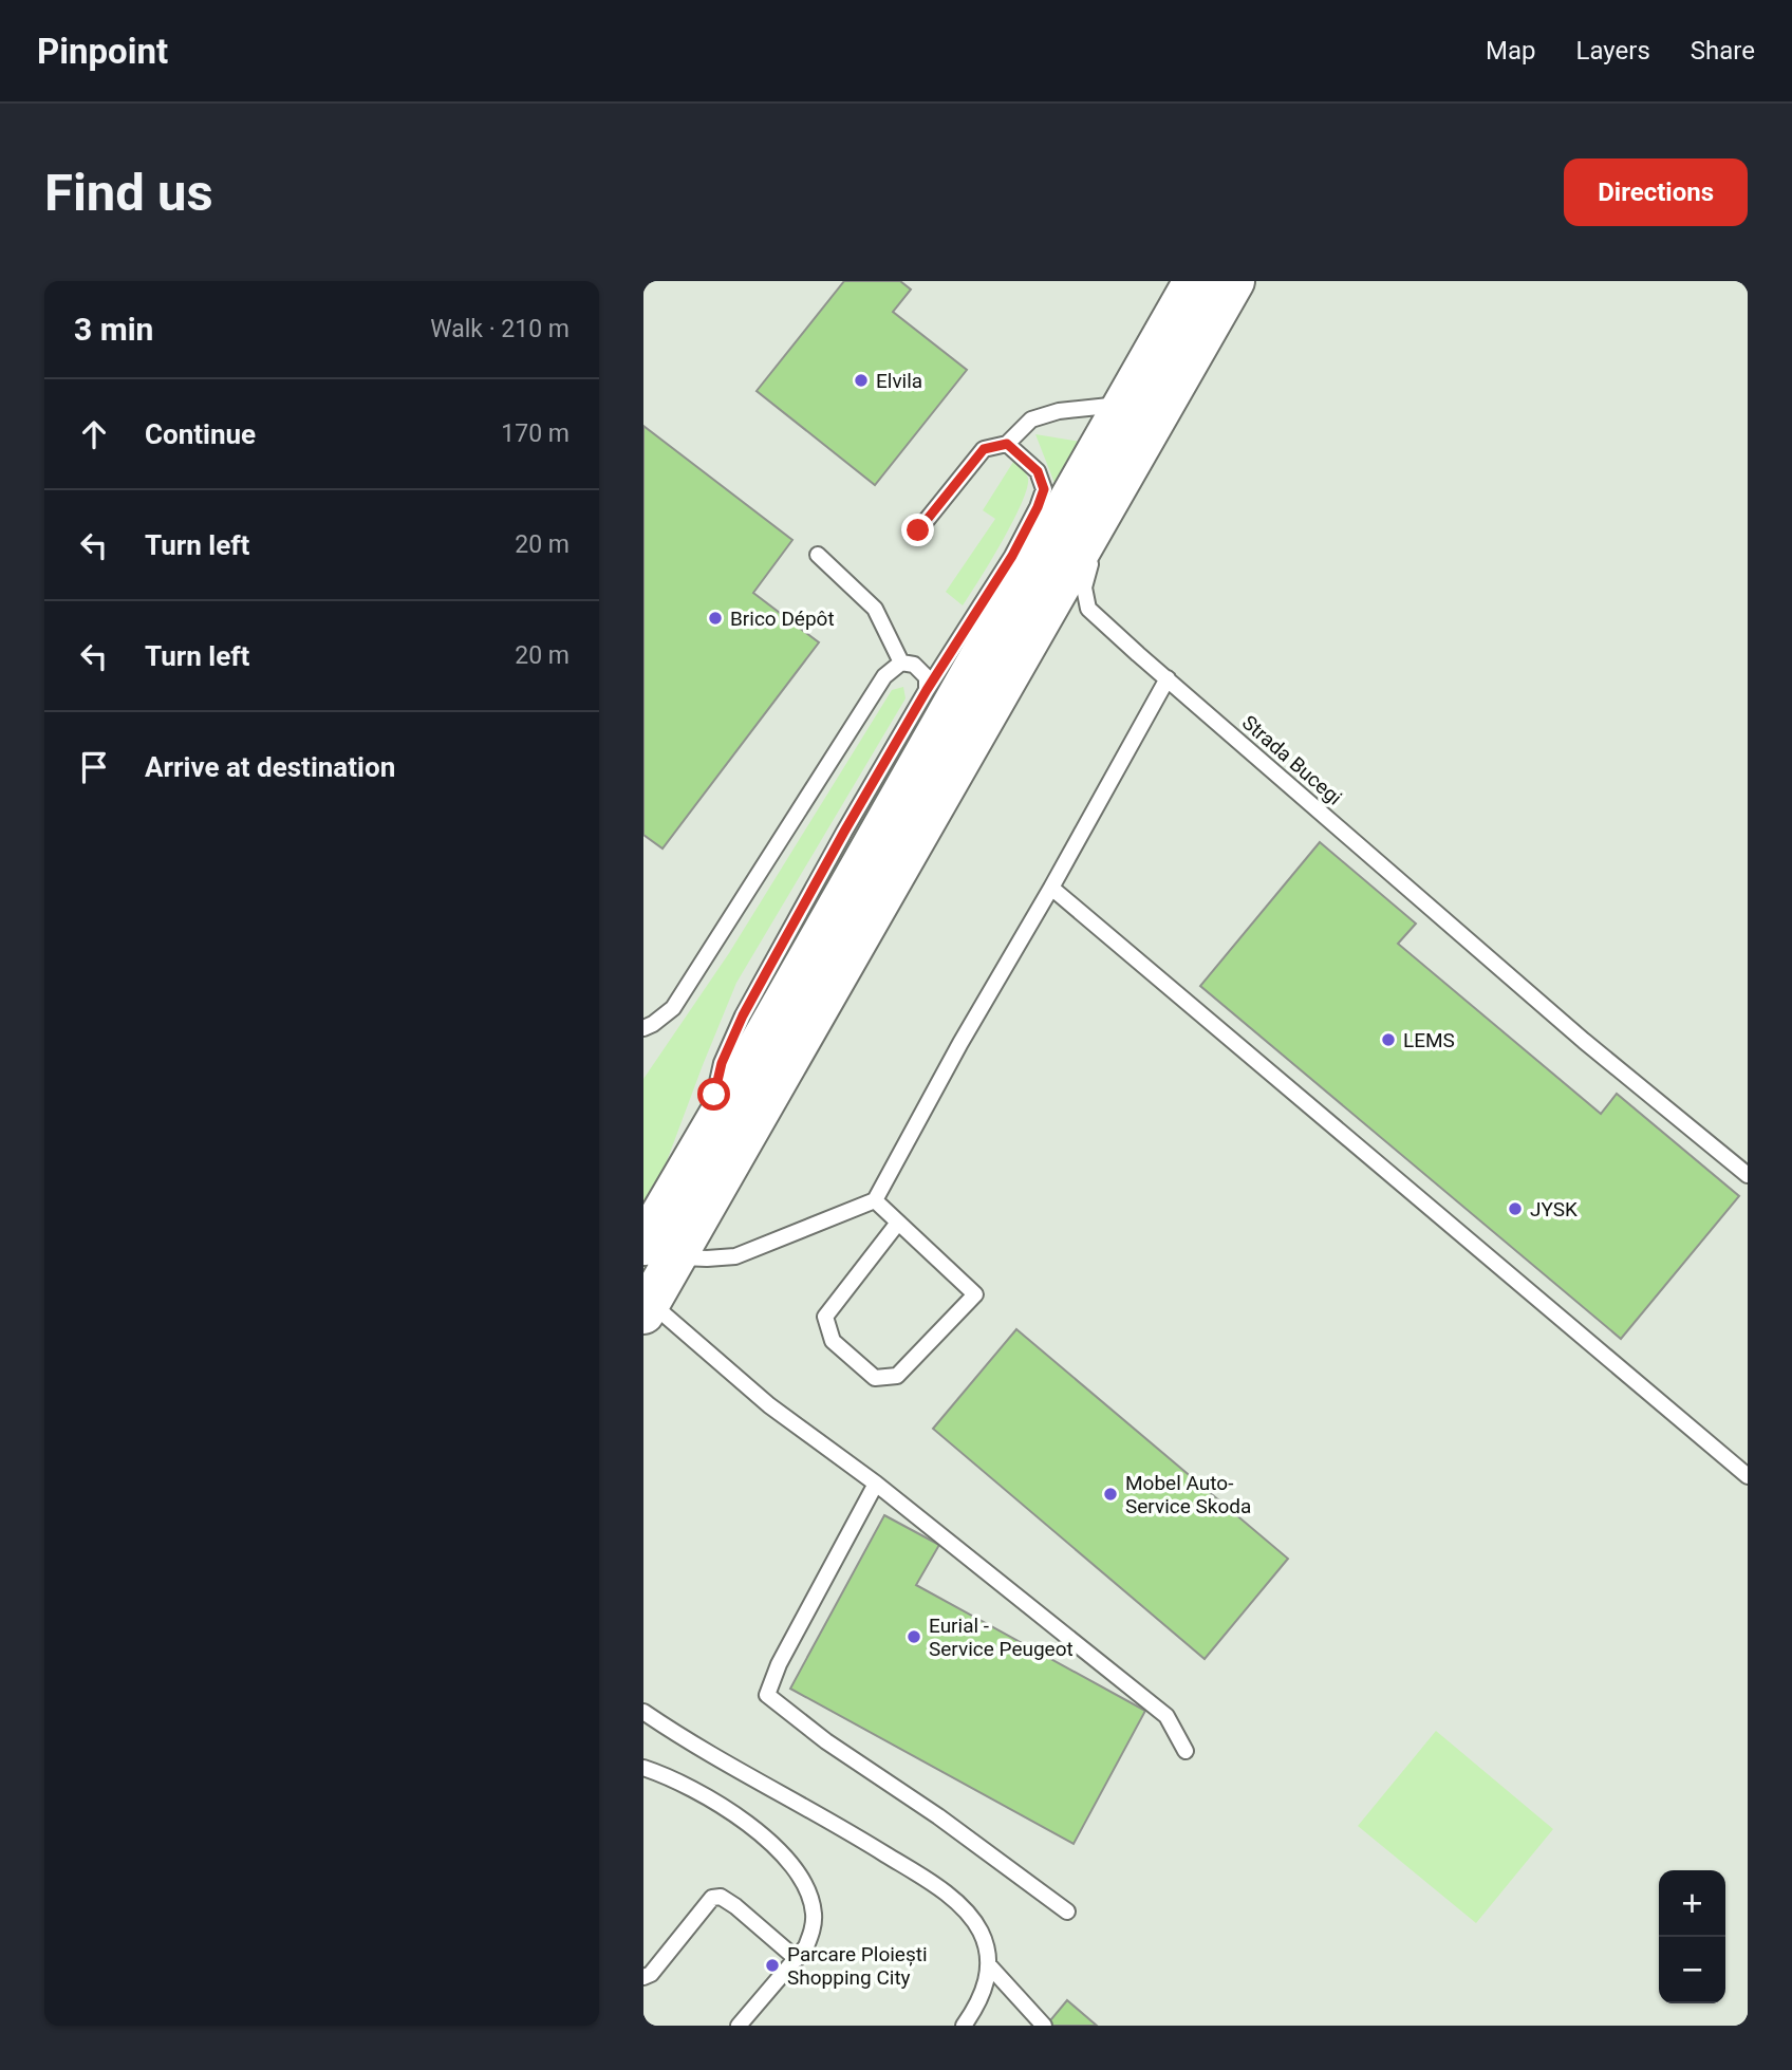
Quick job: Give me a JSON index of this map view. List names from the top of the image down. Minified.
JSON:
{"streets":{"lane":["Strada Bucegi"]},"places":["Elvila","Brico Dépôt","LEMS","JYSK","Mobel Auto- Service Skoda","Eurial - Service Peugeot","Parcare Ploiești Shopping City"],"page":{"header":"Pinpoint","nav":["Map","Layers","Share"],"buttons":"Directions","title":"Find us","heading":["3 min","Walk · 210 m"],"list":[["Continue","170 m"],["Turn left","20 m"],["Turn left","20 m"],"Arrive at destination"],"map_buttons":["+","−"]}}
